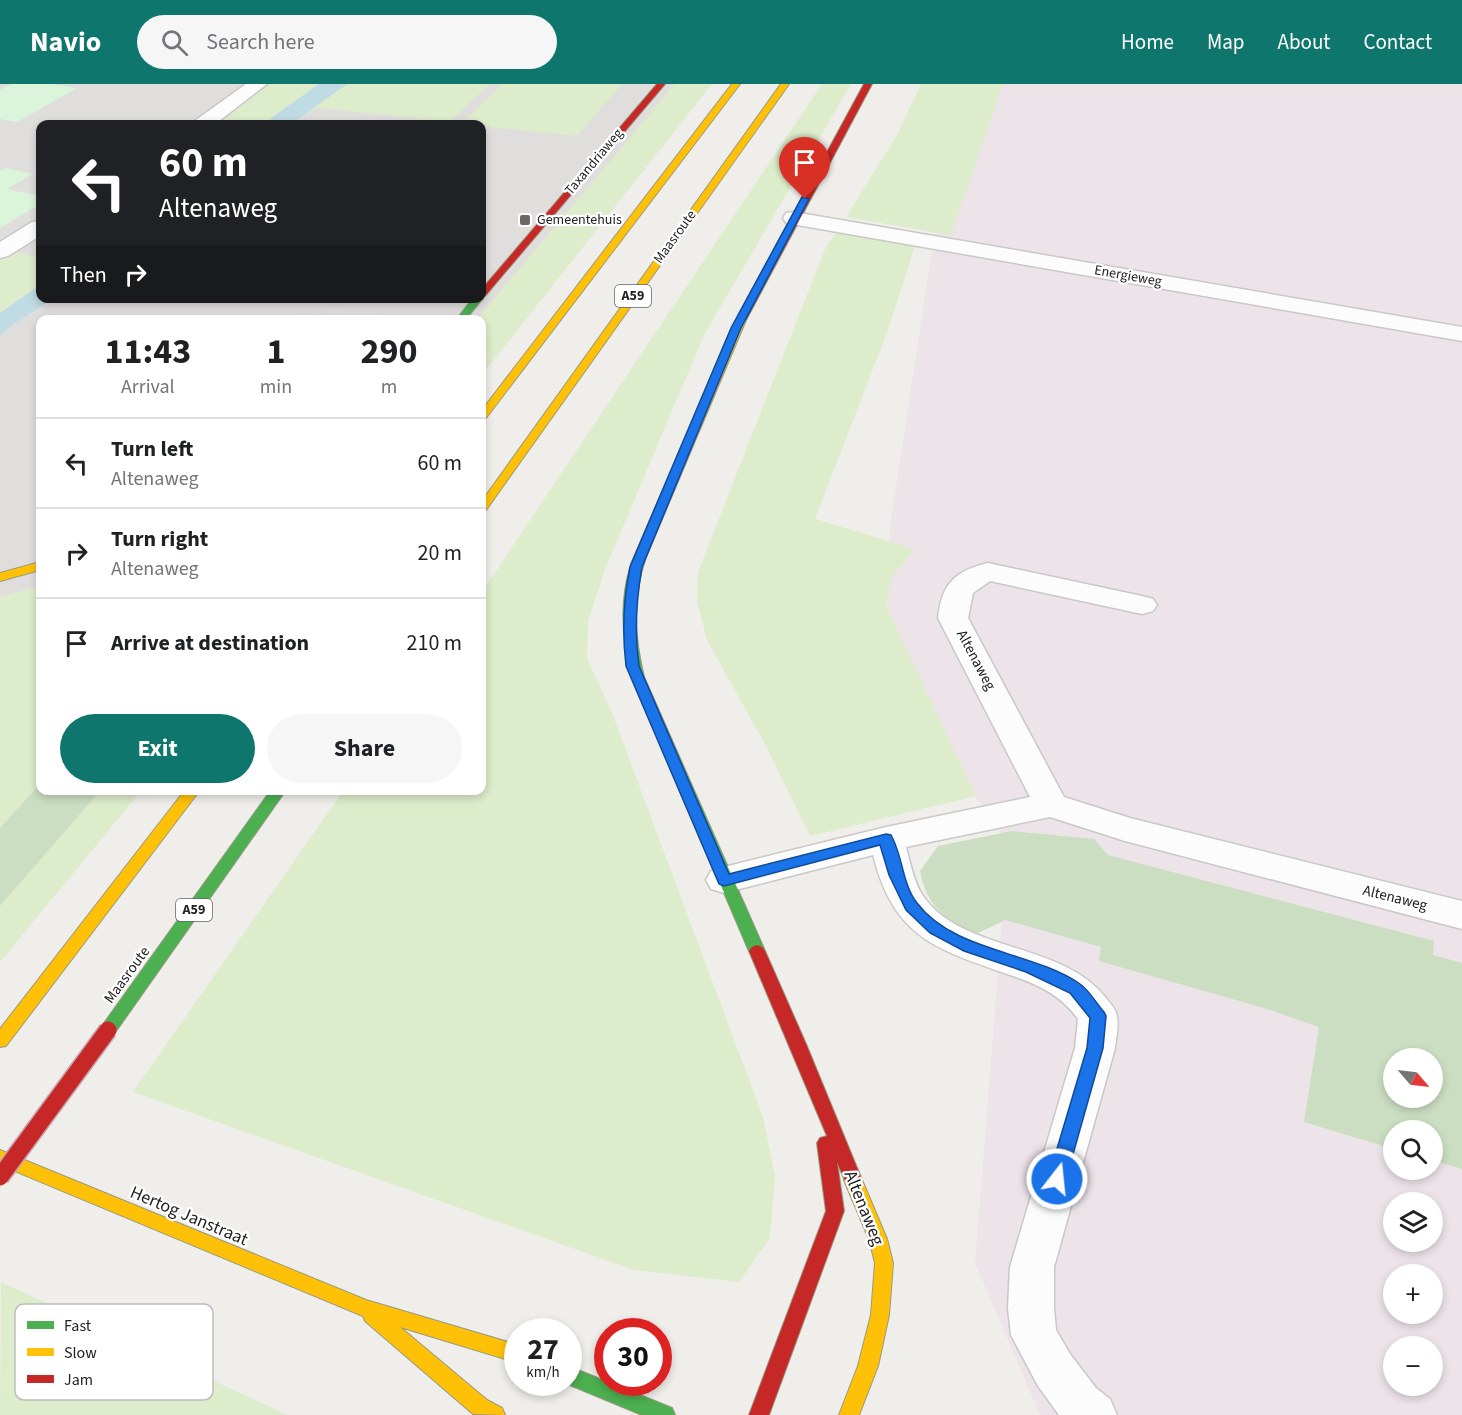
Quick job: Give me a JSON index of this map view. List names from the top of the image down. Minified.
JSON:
{"streets":{"main road":["Taxandriaweg","Maasroute","A59","Altenaweg","Hertog Janstraat"],"street":["Energieweg"]},"crossings":[["Energieweg","Altenaweg"]],"places":{"transit":["Gemeentehuis"]},"legend":["Fast","Slow","Jam"],"north":"bottom right","page":{"header":"Navio","search":"Search here","nav":["Home","Map","About","Contact"],"turn":["60 m","Altenaweg"],"then":"Then","eta":["11:43","Arrival","1","min","290","m"],"list":[{"name":"Turn left","note":"Altenaweg","value":"60 m"},{"name":"Turn right","note":"Altenaweg","value":"20 m"},{"name":"Arrive at destination","value":"210 m"}],"buttons":["Exit","Share"],"map_buttons":["+","−"],"speed":"27 km/h","limit":"30"}}
